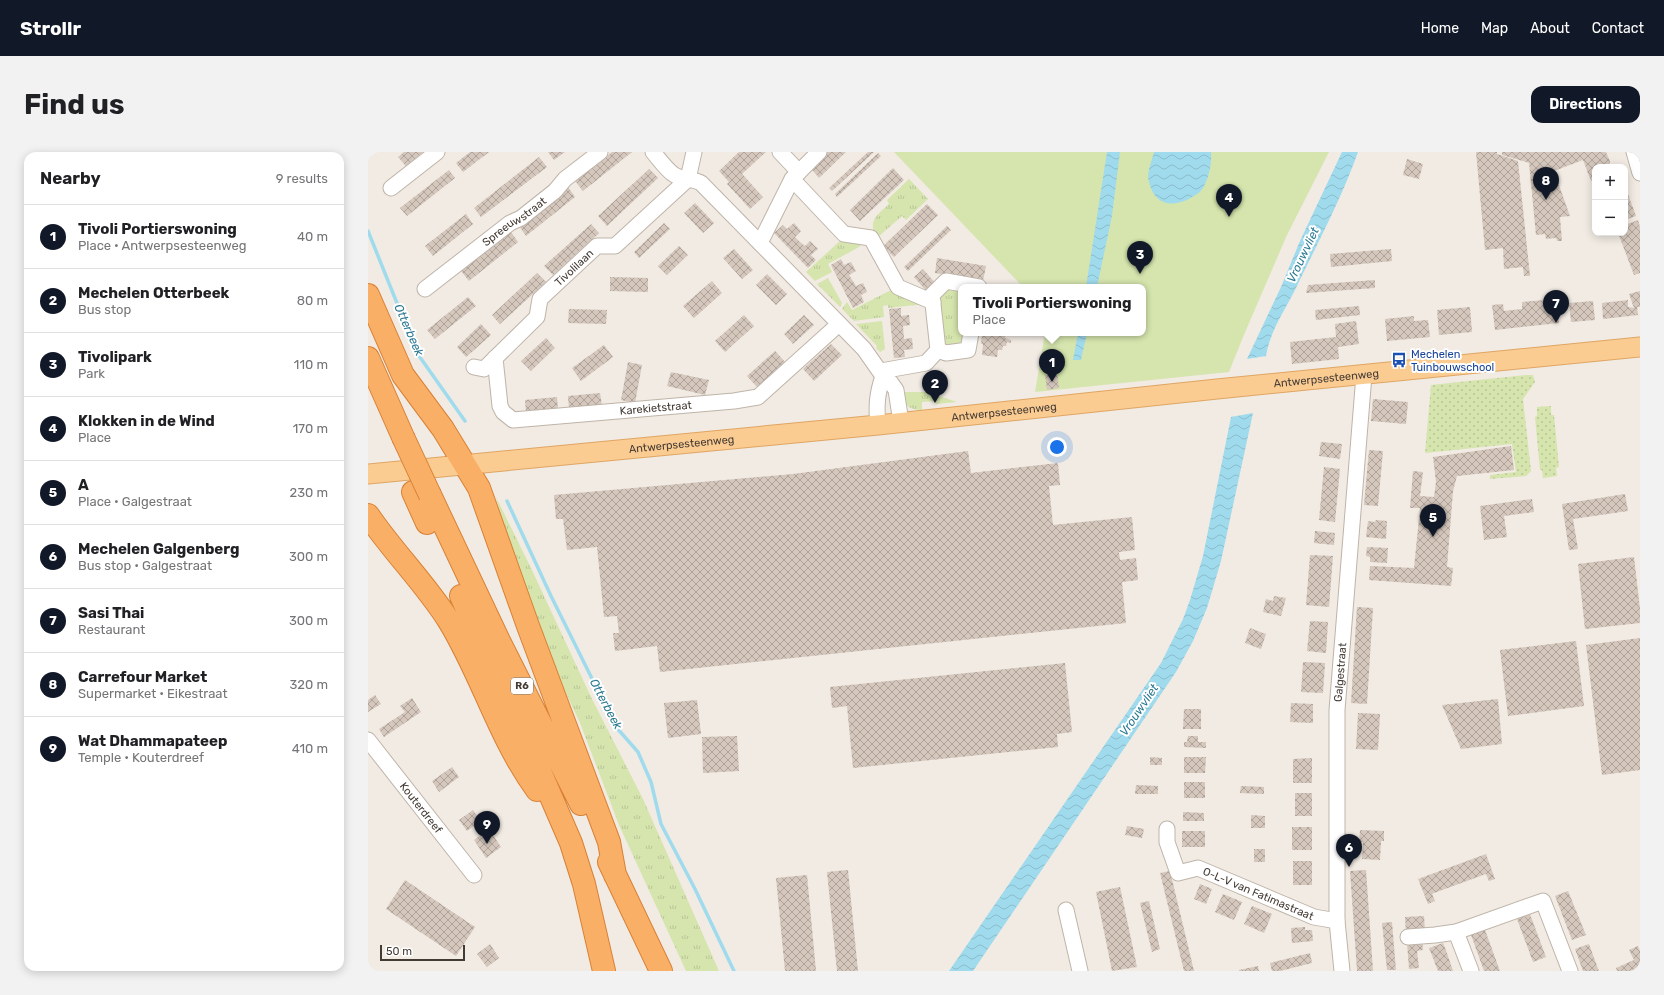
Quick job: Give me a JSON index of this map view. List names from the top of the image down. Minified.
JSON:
{"streets":{"highway":["R6"],"main road":["Antwerpsesteenweg"],"street":["Spreeuwstraat","Tivolilaan","Karekietstraat","Galgestraat","Kouterdreef","O-L-V van Fatimastraat"]},"crossings":[["Tivolilaan","Karekietstraat"],["Antwerpsesteenweg","Galgestraat"],["Galgestraat","O-L-V van Fatimastraat"]],"water":["Vrouwvliet","Otterbeek"],"places":{"bus stop":["Mechelen Tuinbouwschool"]},"scale_bar":"50 m","page":{"header":"Strollr","nav":["Home","Map","About","Contact"],"buttons":"Directions","title":"Find us","heading":["Nearby","9 results"],"map_buttons":["+","−"],"pins":["8","4","3","7","1","2","5","9","6"],"list":[{"mark":"1","name":"Tivoli Portierswoning","note":"Place · Antwerpsesteenweg","value":"40 m"},{"mark":"2","name":"Mechelen Otterbeek","note":"Bus stop","value":"80 m"},{"mark":"3","name":"Tivolipark","note":"Park","value":"110 m"},{"mark":"4","name":"Klokken in de Wind","note":"Place","value":"170 m"},{"mark":"5","name":"A","note":"Place · Galgestraat","value":"230 m"},{"mark":"6","name":"Mechelen Galgenberg","note":"Bus stop · Galgestraat","value":"300 m"},{"mark":"7","name":"Sasi Thai","note":"Restaurant","value":"300 m"},{"mark":"8","name":"Carrefour Market","note":"Supermarket · Eikestraat","value":"320 m"},{"mark":"9","name":"Wat Dhammapateep","note":"Temple · Kouterdreef","value":"410 m"}],"popup":["Tivoli Portierswoning","Place"],"scale":"50 m"}}
